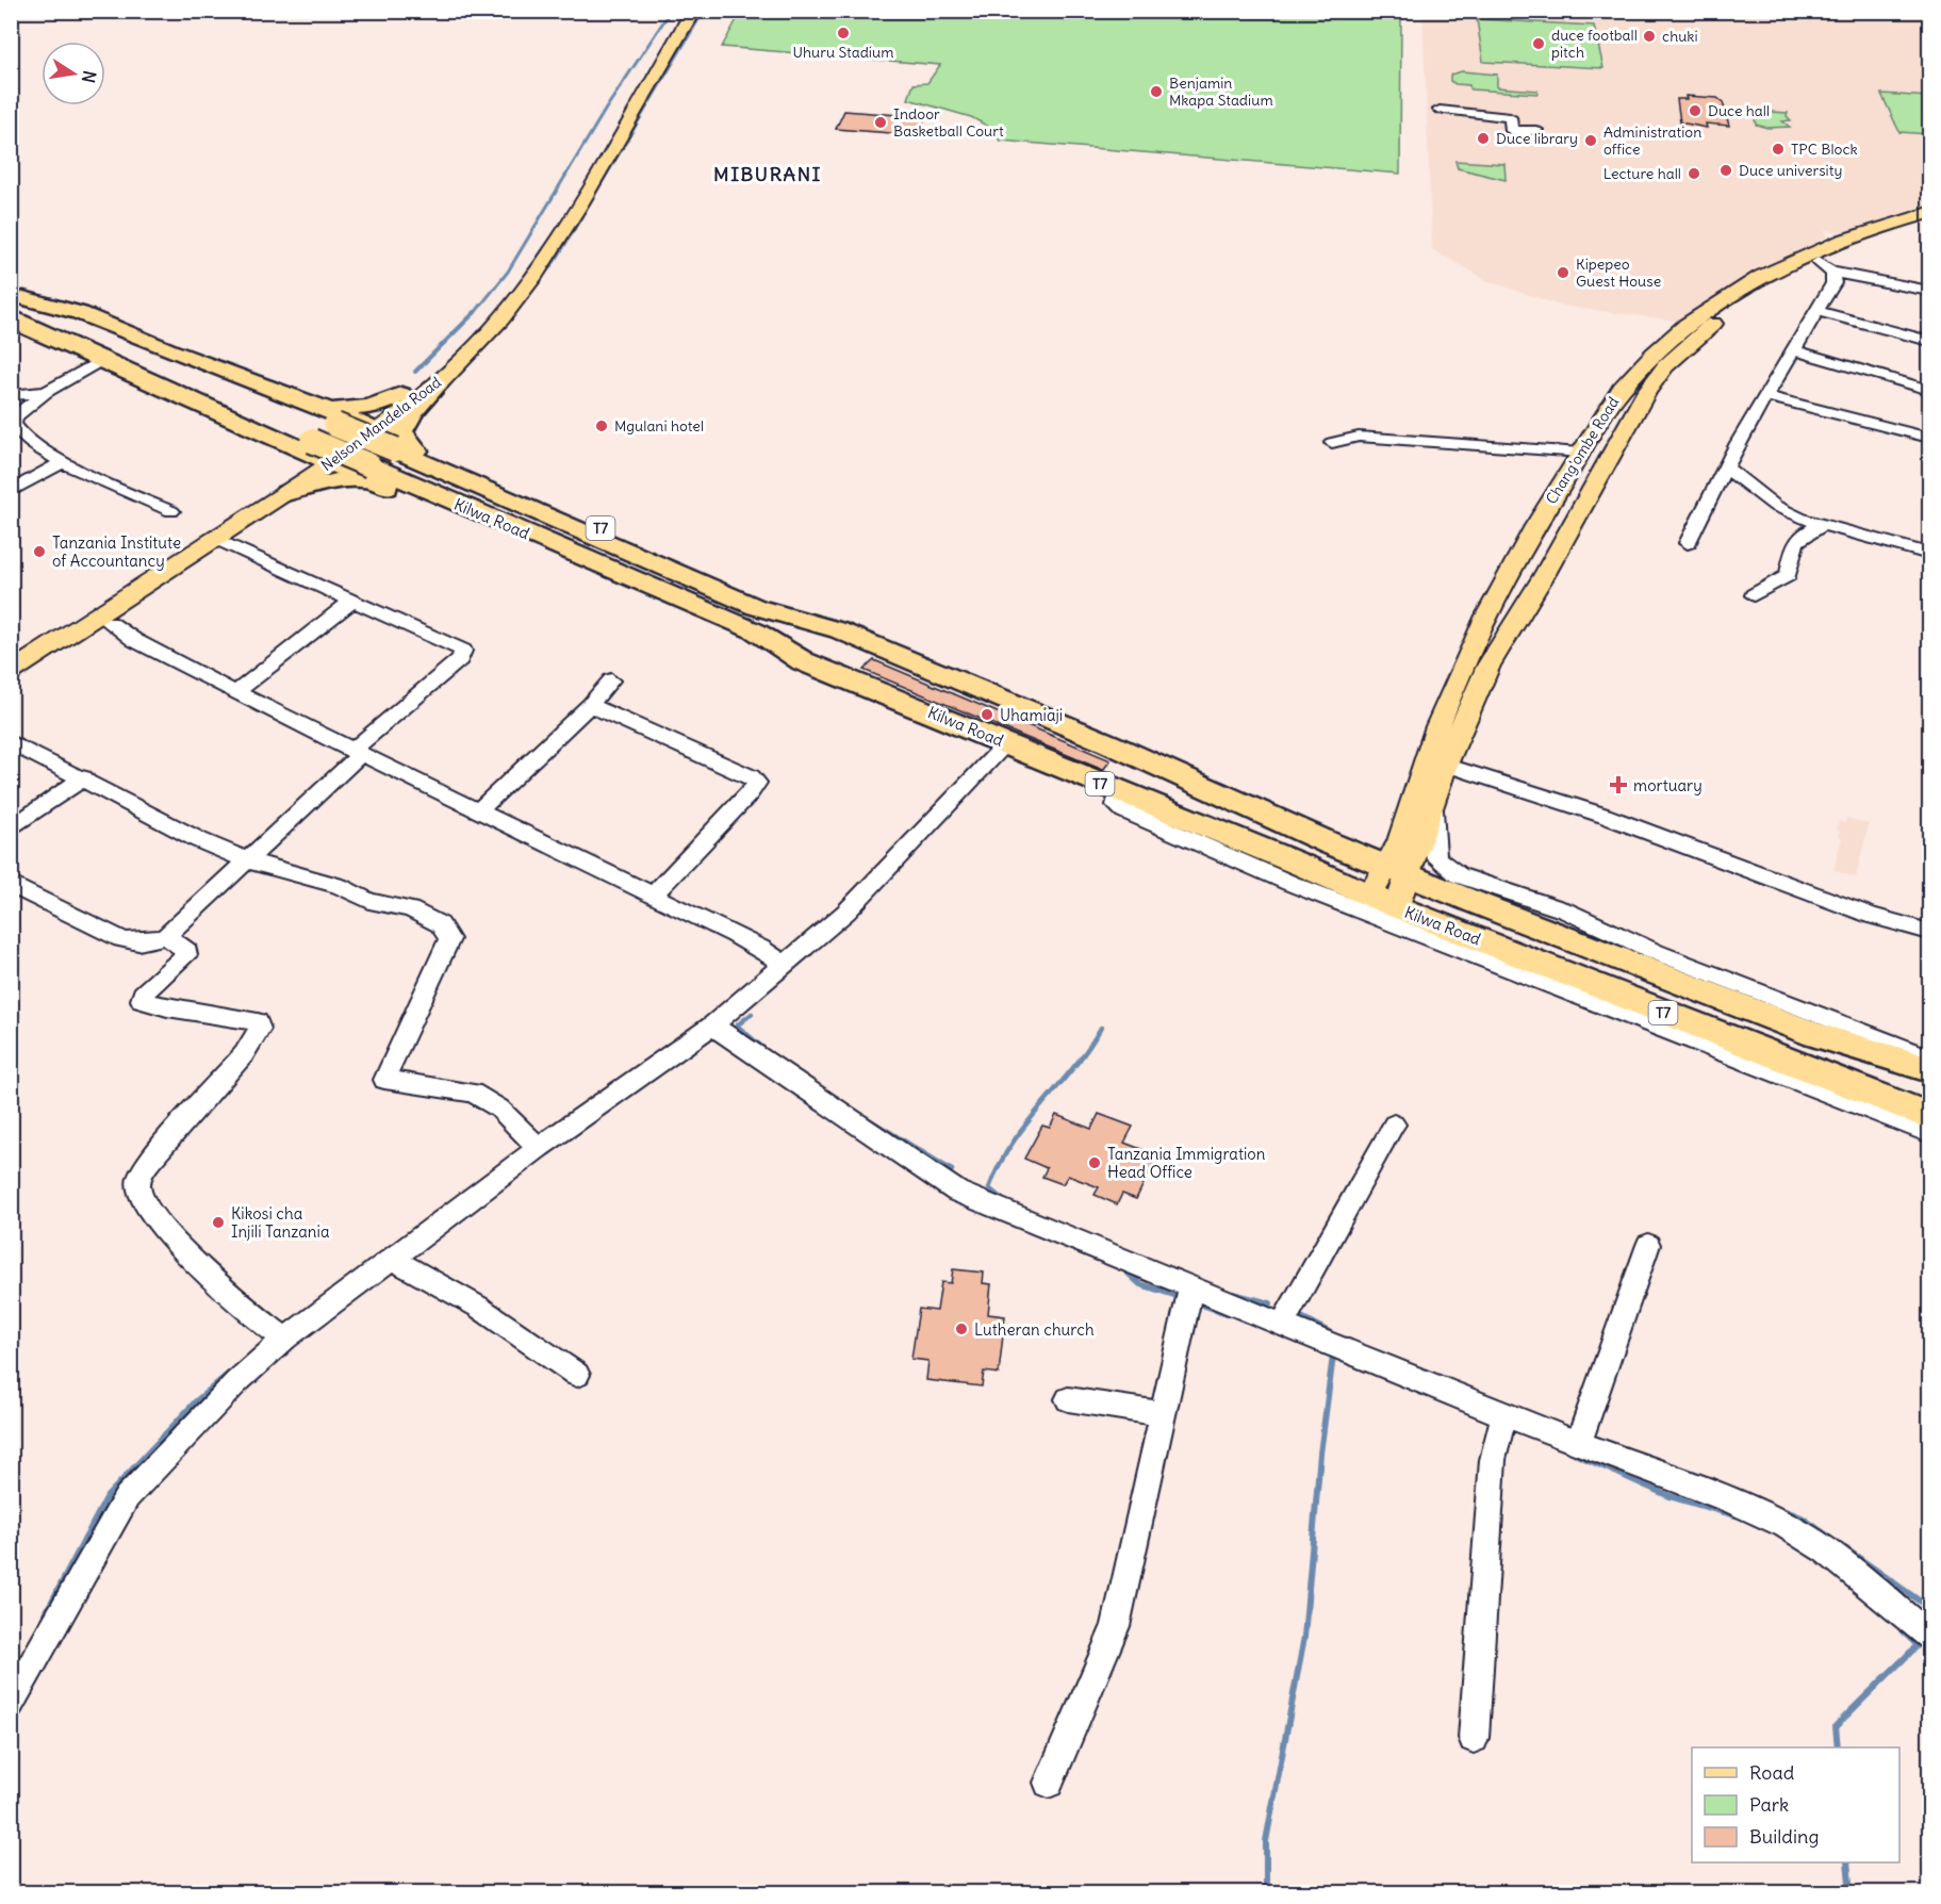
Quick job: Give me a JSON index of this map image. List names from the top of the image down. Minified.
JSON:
{"streets":{"highway":["Kilwa Road","T7"],"main road":["Nelson Mandela Road","Chang'ombe Road"]},"crossings":[["Nelson Mandela Road","T7"],["Chang'ombe Road","Kilwa Road"],["Kilwa Road","T7"]],"districts":["MIBURANI"],"places":{"other":["Uhuru Stadium","chuki","duce football pitch","Benjamin Mkapa Stadium","Duce hall","Indoor Basketball Court","Duce library","Administration office","TPC Block","Duce university","Lecture hall","Kipepeo Guest House","Mgulani hotel","Tanzania Institute of Accountancy","Uhamiaji","Tanzania Immigration Head Office","Kikosi cha Injili Tanzania","Lutheran church"],"health":["mortuary"]},"legend":["Road","Park","Building"],"north":"right"}
